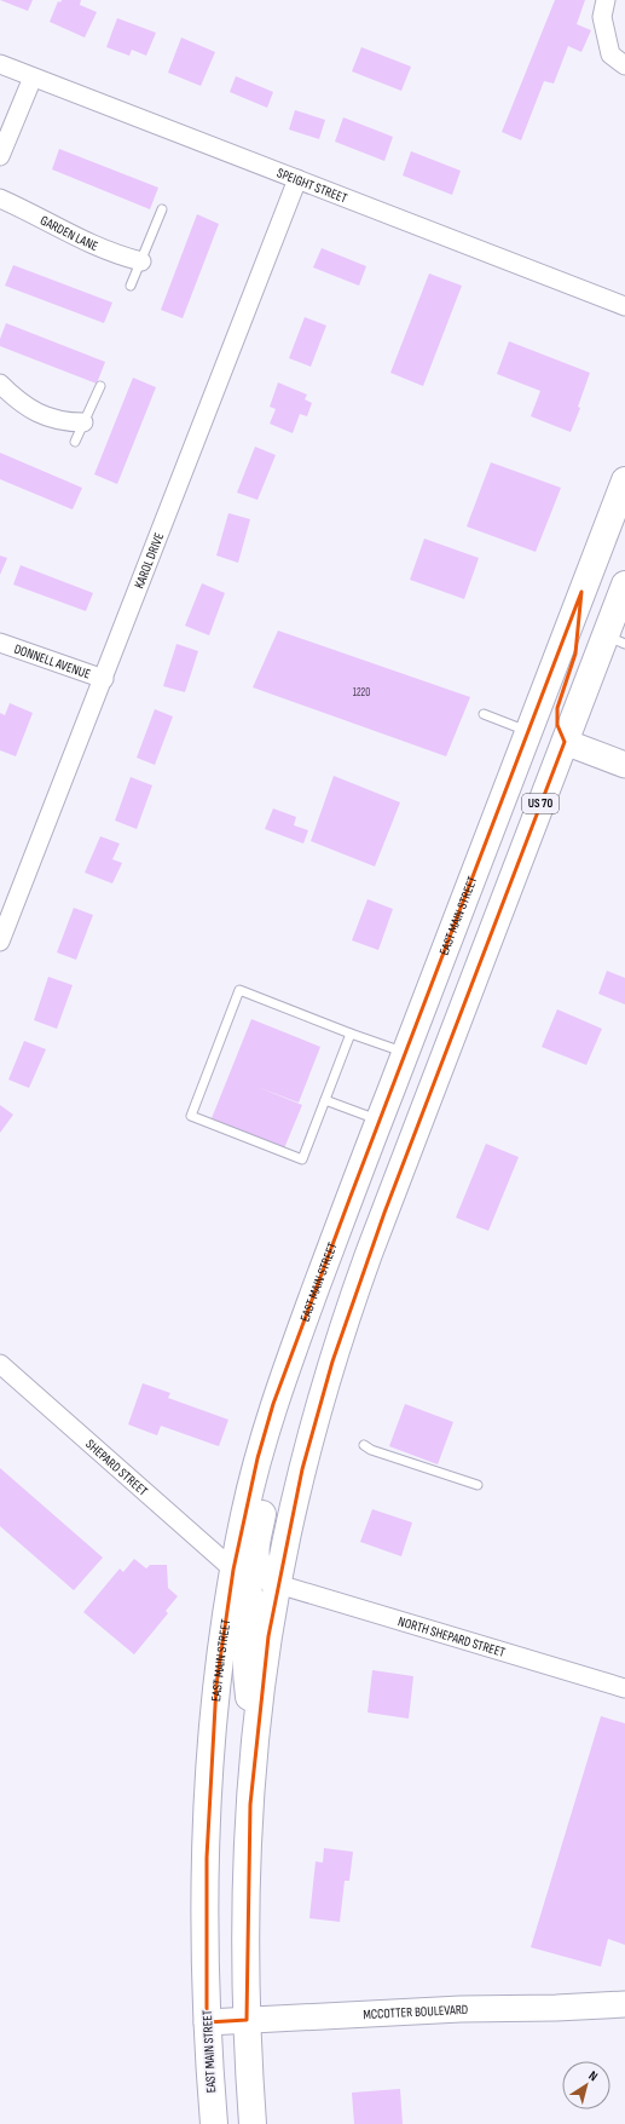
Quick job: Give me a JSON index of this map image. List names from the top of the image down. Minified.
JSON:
{"streets":{"main road":["US 70","EAST MAIN STREET"],"street":["SPEIGHT STREET","GARDEN LANE","KAROL DRIVE","DONNELL AVENUE","SHEPARD STREET","NORTH SHEPARD STREET","MCCOTTER BOULEVARD"]},"crossings":[["SPEIGHT STREET","KAROL DRIVE"],["KAROL DRIVE","DONNELL AVENUE"],["EAST MAIN STREET","SHEPARD STREET"],["EAST MAIN STREET","MCCOTTER BOULEVARD"]],"house_numbers":["1220"],"north":"top right"}
